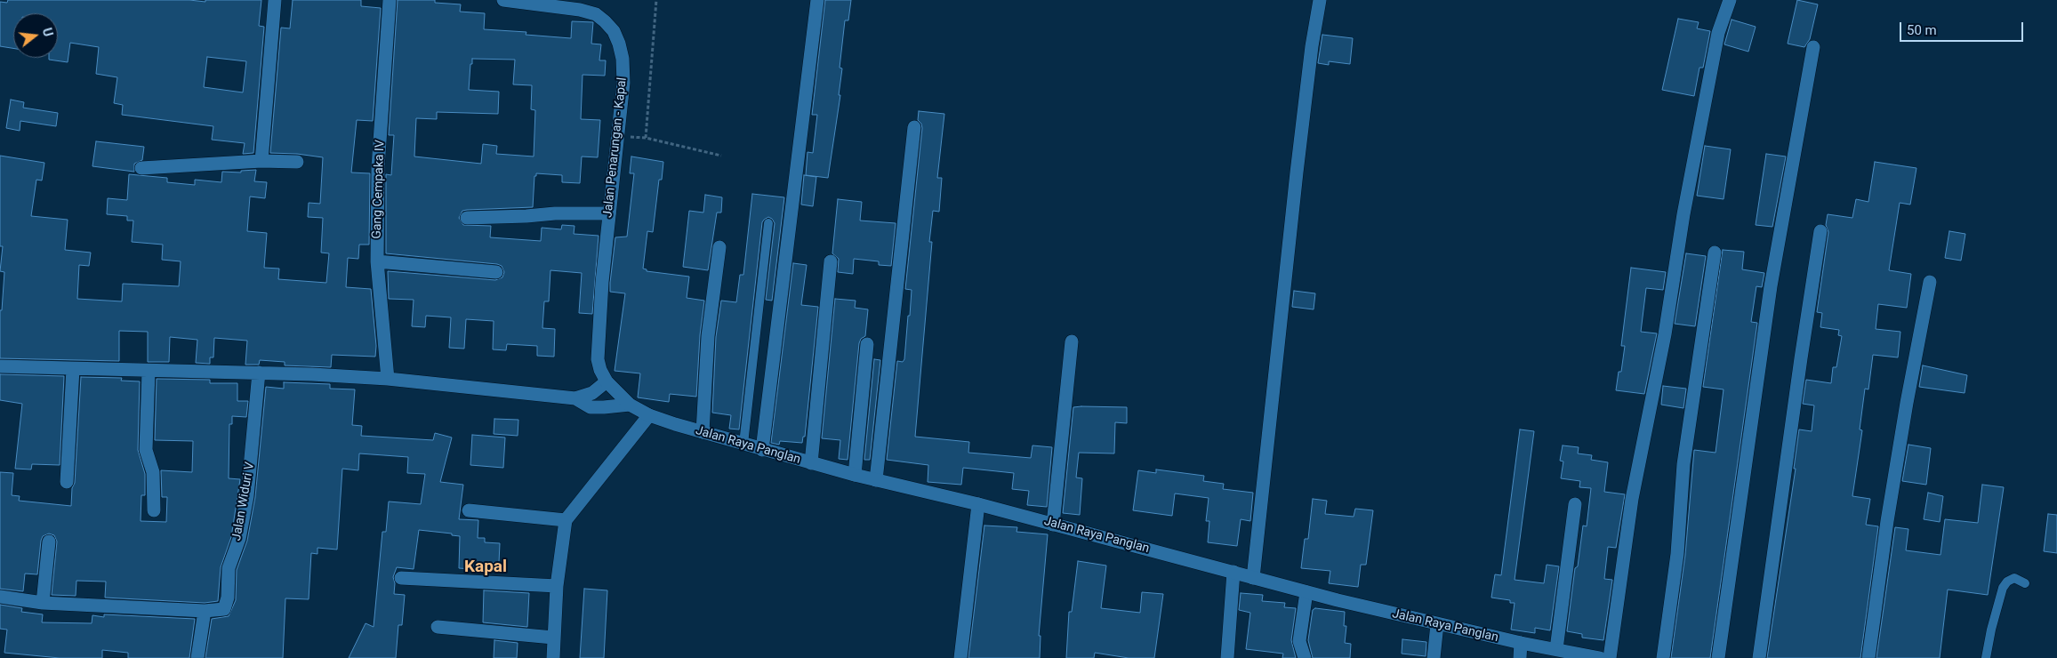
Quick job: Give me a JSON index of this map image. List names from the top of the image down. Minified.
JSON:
{"streets":{"street":["Jalan Penarungan - Kapal","Gang Cempaka IV","Jalan Raya Panglan","Jalan Widuri V"]},"crossings":[["Jalan Penarungan - Kapal","Jalan Raya Panglan"]],"districts":["Kapal"],"scale_bar":"50 m","north":"right"}
